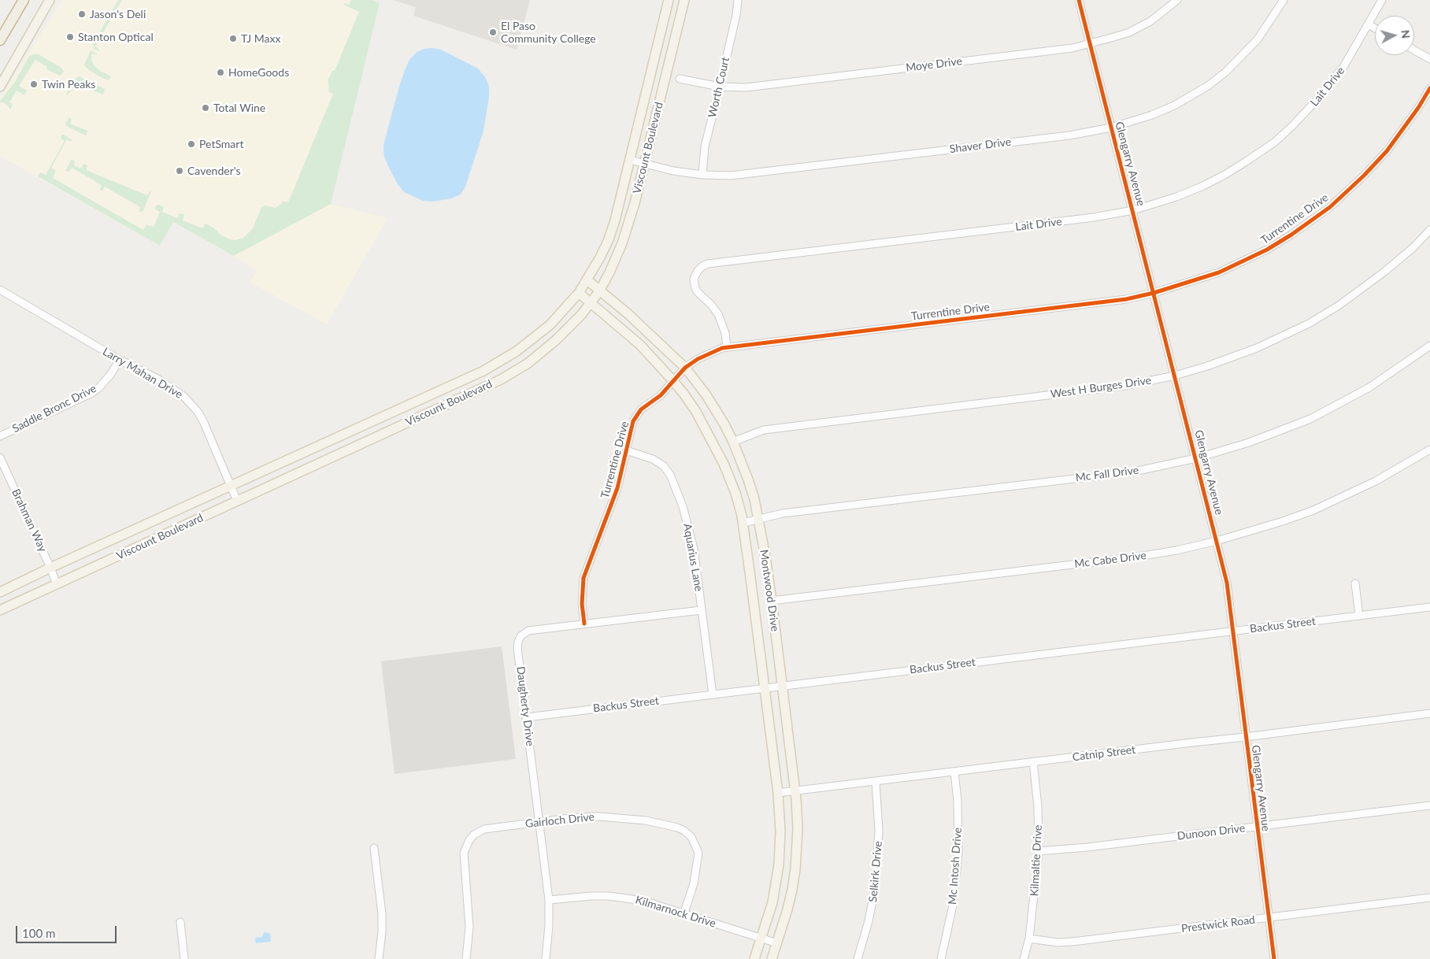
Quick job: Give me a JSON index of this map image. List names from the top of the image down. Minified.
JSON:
{"streets":{"main road":["Viscount Boulevard","Montwood Drive"],"street":["Moye Drive","Lait Drive","Worth Court","Shaver Drive","Glengarry Avenue","Turrentine Drive","Larry Mahan Drive","West H Burges Drive","Saddle Bronc Drive","Mc Fall Drive","Brahman Way","Aquarius Lane","Mc Cabe Drive","Backus Street","Daugherty Drive","Catnip Street","Gairloch Drive","Dunoon Drive","Kilmaltie Drive","Mc Intosh Drive","Selkirk Drive","Kilmarnock Drive","Prestwick Road"]},"crossings":[["Moye Drive","Worth Court"],["Moye Drive","Glengarry Avenue"],["Lait Drive","Glengarry Avenue"],["Lait Drive","Turrentine Drive"],["Worth Court","Shaver Drive"],["Shaver Drive","Viscount Boulevard"],["Shaver Drive","Glengarry Avenue"],["Viscount Boulevard","Larry Mahan Drive"],["Viscount Boulevard","Brahman Way"],["Viscount Boulevard","Montwood Drive"],["Glengarry Avenue","Turrentine Drive"],["Glengarry Avenue","West H Burges Drive"],["Glengarry Avenue","Mc Fall Drive"],["Glengarry Avenue","Mc Cabe Drive"],["Glengarry Avenue","Backus Street"],["Glengarry Avenue","Catnip Street"],["Glengarry Avenue","Dunoon Drive"],["Glengarry Avenue","Prestwick Road"],["Turrentine Drive","Aquarius Lane"],["Turrentine Drive","Montwood Drive"],["Turrentine Drive","Daugherty Drive"],["Larry Mahan Drive","Saddle Bronc Drive"],["West H Burges Drive","Montwood Drive"],["Mc Fall Drive","Montwood Drive"],["Aquarius Lane","Backus Street"],["Aquarius Lane","Daugherty Drive"],["Mc Cabe Drive","Montwood Drive"],["Montwood Drive","Backus Street"],["Montwood Drive","Catnip Street"],["Montwood Drive","Kilmarnock Drive"],["Backus Street","Daugherty Drive"],["Daugherty Drive","Gairloch Drive"],["Daugherty Drive","Kilmarnock Drive"],["Catnip Street","Kilmaltie Drive"],["Catnip Street","Mc Intosh Drive"],["Catnip Street","Selkirk Drive"],["Gairloch Drive","Kilmarnock Drive"],["Dunoon Drive","Kilmaltie Drive"],["Kilmaltie Drive","Prestwick Road"]],"places":["Jason's Deli","El Paso Community College","Stanton Optical","TJ Maxx","HomeGoods","Twin Peaks","Total Wine","PetSmart","Cavender's"],"scale_bar":"100 m","north":"right"}
